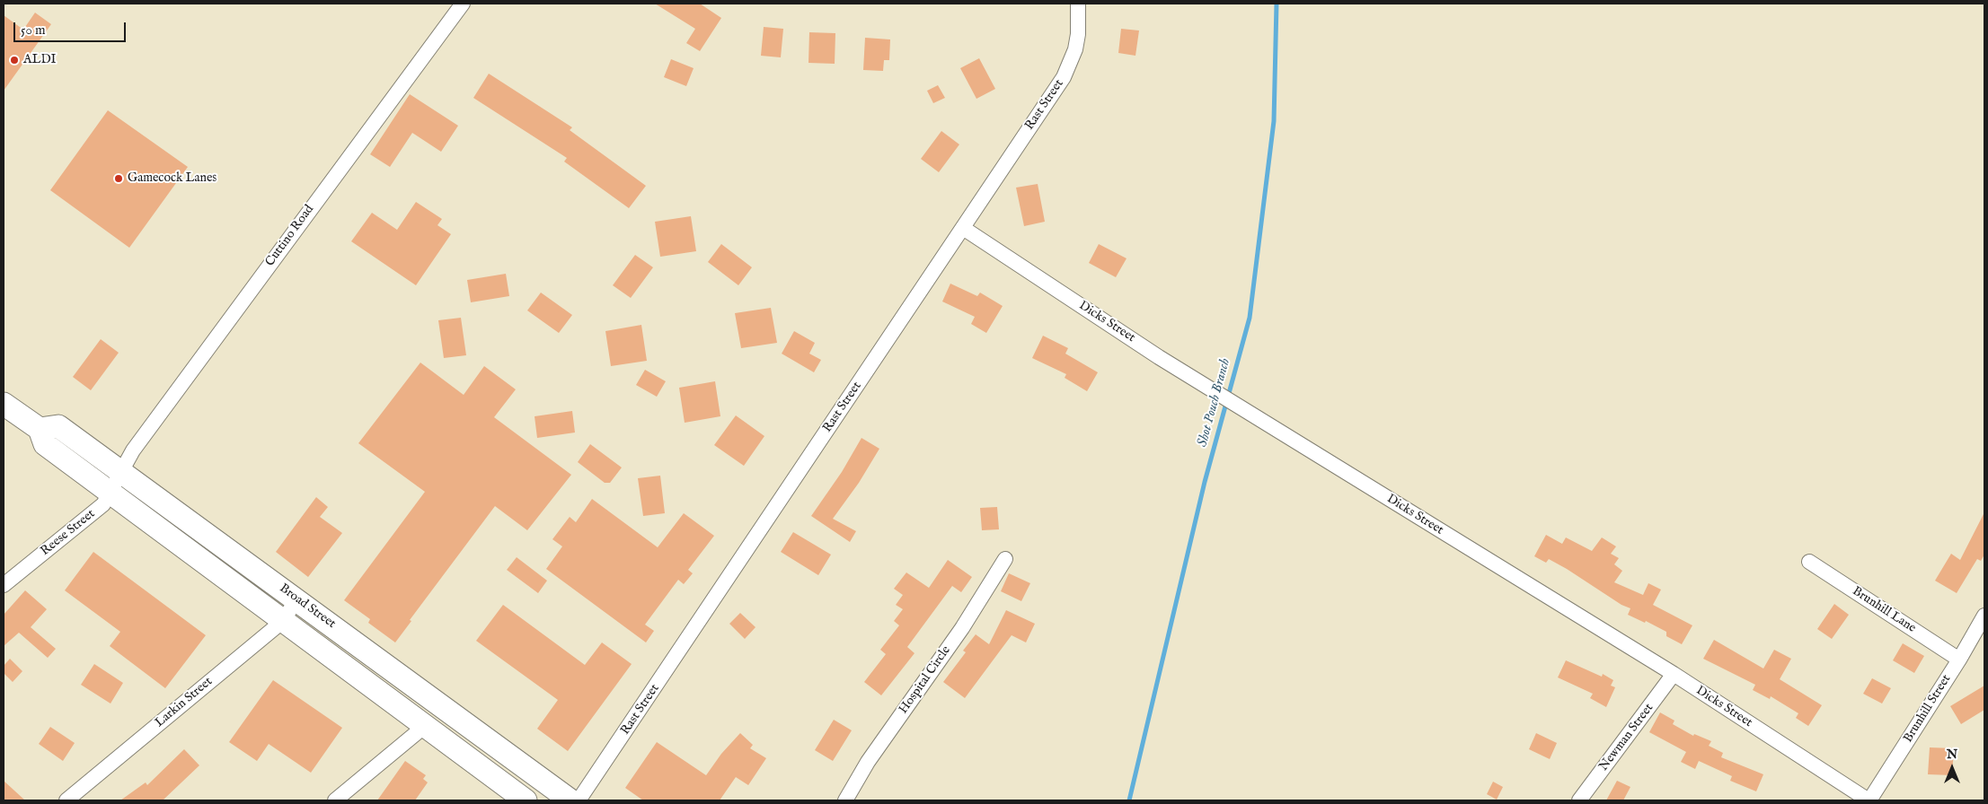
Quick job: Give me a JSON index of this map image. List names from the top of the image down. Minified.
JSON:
{"streets":{"main road":["Broad Street"],"street":["Rast Street","Cuttino Road","Dicks Street","Reese Street","Brunhill Lane","Hospital Circle","Larkin Street","Brunhill Street","Newman Street"]},"crossings":[["Rast Street","Dicks Street"],["Cuttino Road","Reese Street"],["Cuttino Road","Broad Street"],["Dicks Street","Brunhill Street"],["Dicks Street","Newman Street"],["Reese Street","Broad Street"],["Broad Street","Larkin Street"],["Brunhill Lane","Brunhill Street"]],"water":["Shot Pouch Branch"],"places":["ALDI","Gamecock Lanes"],"scale_bar":"50 m","north":"top"}
